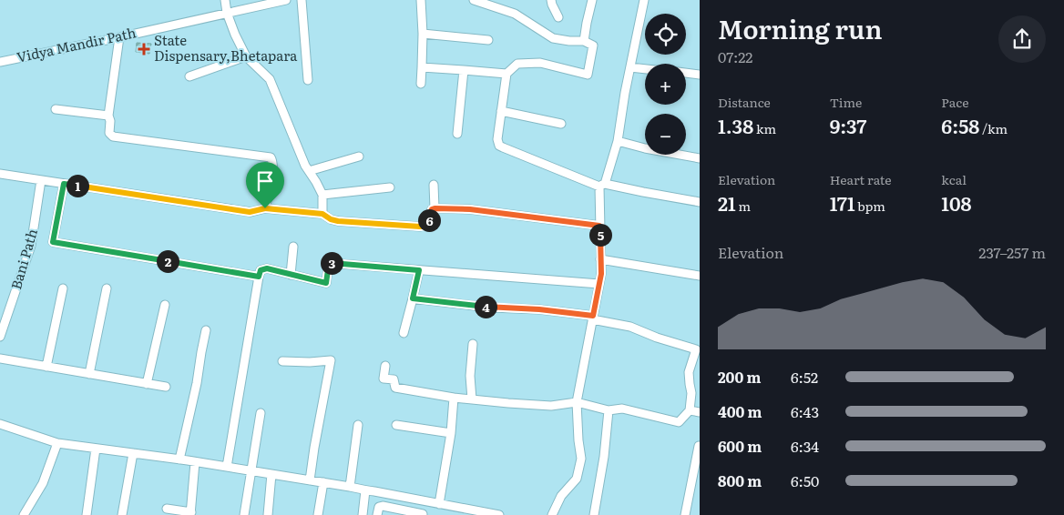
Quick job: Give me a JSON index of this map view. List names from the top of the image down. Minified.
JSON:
{"streets":{"street":["Vidya Mandir Path","Bani Path"]},"places":{"health":["State Dispensary,Bhetapara"]},"page":{"heading":["Morning run","07:22"],"map_buttons":["+","−"],"stats":[["Distance","1.38 km"],["Time","9:37"],["Pace","6:58 /km"],["Elevation","21 m"],["Heart rate","171 bpm"],["kcal","108"]],"pins":["1","6","5","2","3","4"],"chart":["Elevation","237–257 m"],"list":[{"name":"200 m","note":"6:52"},{"name":"400 m","note":"6:43"},{"name":"600 m","note":"6:34"},{"name":"800 m","note":"6:50"}]}}
